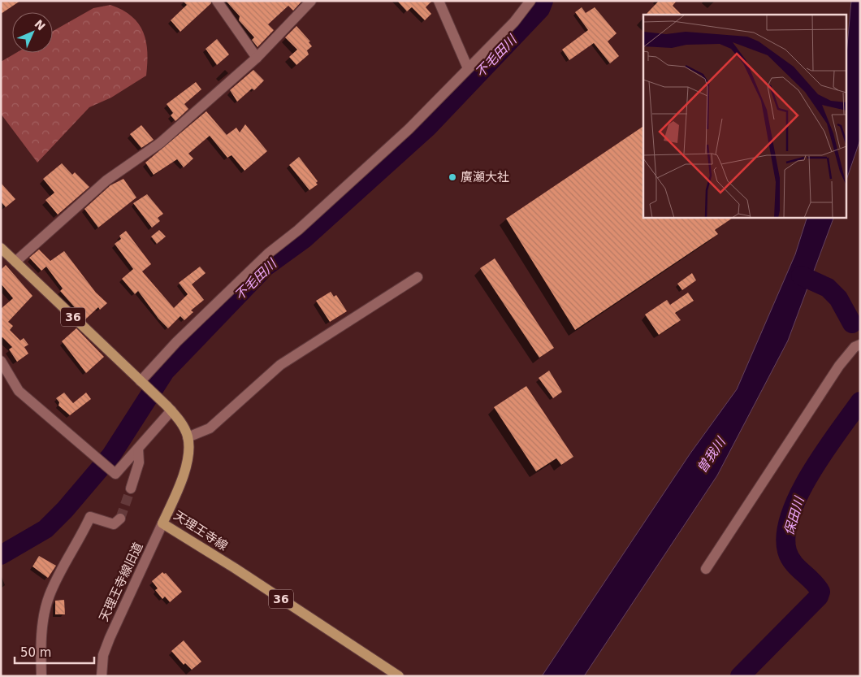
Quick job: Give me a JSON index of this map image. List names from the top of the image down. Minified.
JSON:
{"streets":{"main road":["36","天理王寺線"],"street":["天理王寺線旧道"]},"crossings":[["36","天理王寺線"],["天理王寺線","天理王寺線旧道"]],"water":["不毛田川","曽我川","保田川"],"places":["廣瀬大社"],"scale_bar":"50 m","north":"top right"}
